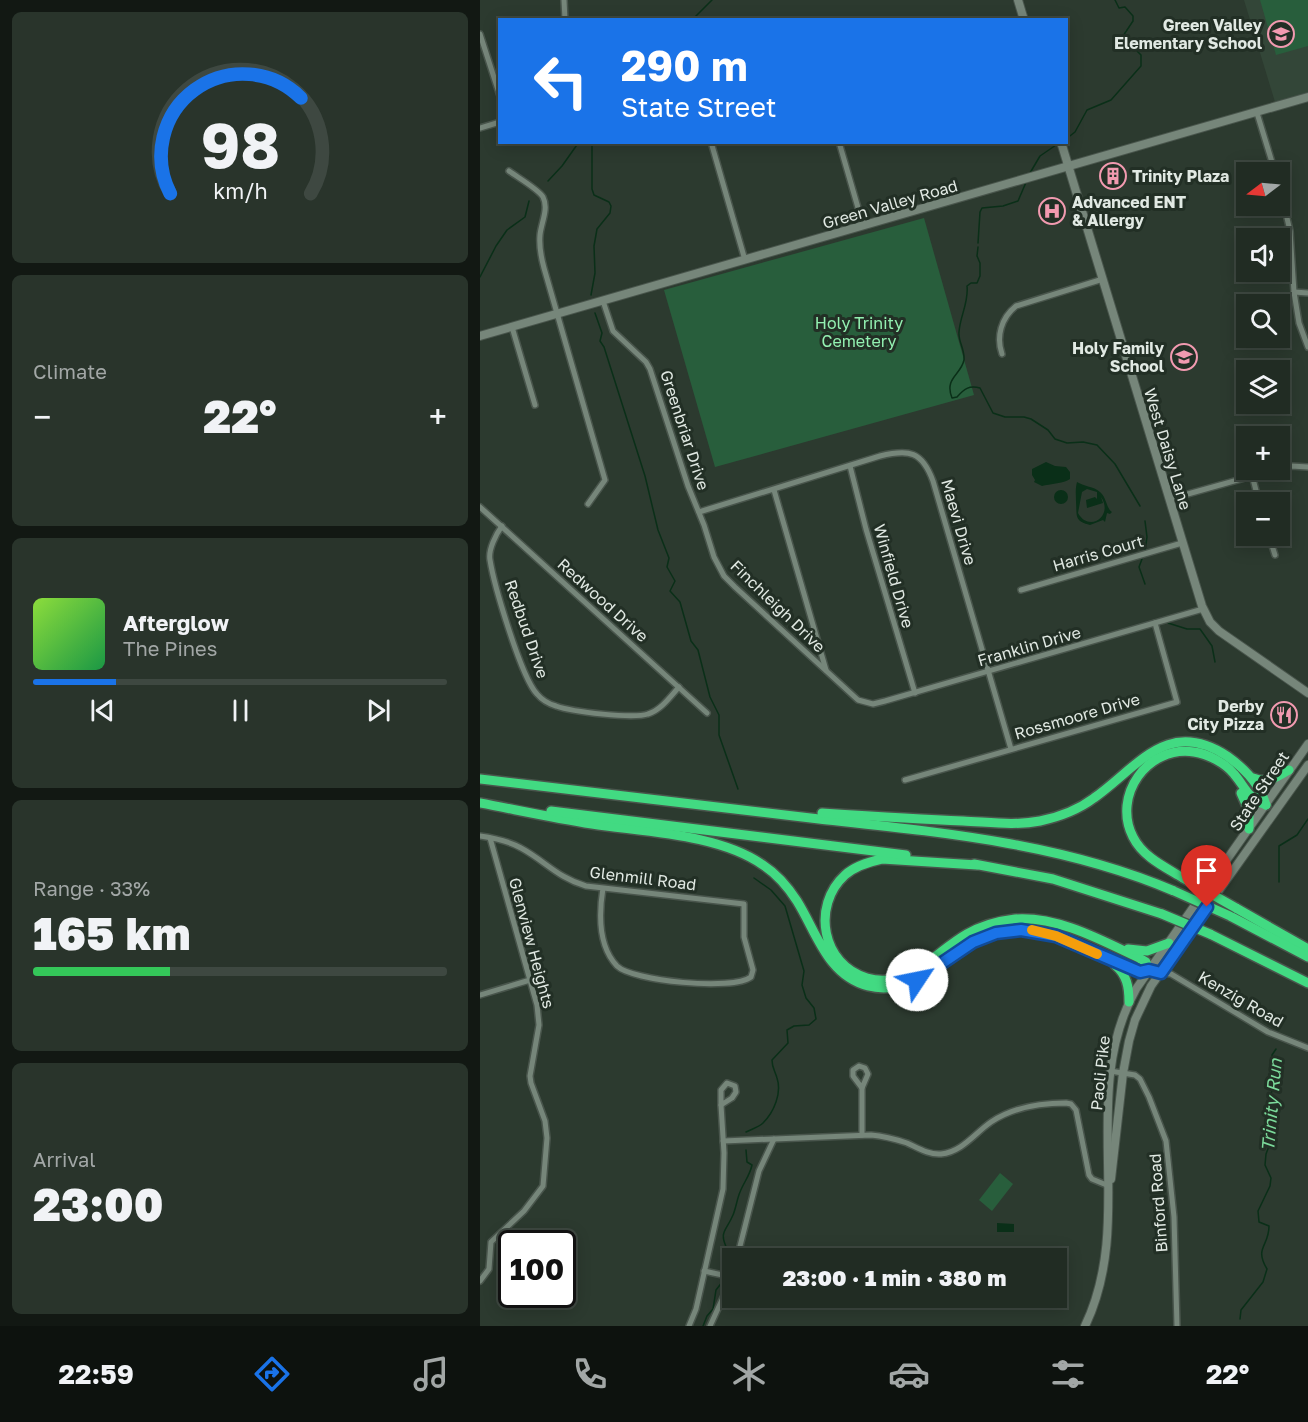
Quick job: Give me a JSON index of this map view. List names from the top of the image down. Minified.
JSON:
{"streets":{"street":["Green Valley Road","Greenbriar Drive","West Daisy Lane","Maevi Drive","Harris Court","Winfield Drive","Redwood Drive","Finchleigh Drive","Redbud Drive","Franklin Drive","Rossmoore Drive","State Street","Glenmill Road","Glenview Heights","Kenzig Road","Paoli Pike","Binford Road"]},"crossings":[["Green Valley Road","Greenbriar Drive"],["Green Valley Road","West Daisy Lane"],["Greenbriar Drive","Maevi Drive"],["Greenbriar Drive","Finchleigh Drive"],["West Daisy Lane","Harris Court"],["West Daisy Lane","Franklin Drive"],["Maevi Drive","Winfield Drive"],["Maevi Drive","Finchleigh Drive"],["Maevi Drive","Franklin Drive"],["Maevi Drive","Rossmoore Drive"],["Winfield Drive","Franklin Drive"],["Redwood Drive","Redbud Drive"],["Finchleigh Drive","Franklin Drive"],["Franklin Drive","Rossmoore Drive"],["State Street","Kenzig Road"],["State Street","Paoli Pike"],["Glenmill Road","Glenview Heights"],["Kenzig Road","Paoli Pike"],["Paoli Pike","Binford Road"]],"water":["Trinity Run"],"parks":["Holy Trinity Cemetery"],"places":{"school or university":["Green Valley Elementary School","Holy Family School"],"building":["Trinity Plaza"],"hospital":["Advanced ENT & Allergy"],"restaurant":["Derby City Pizza"]},"north":"left","page":{"turn":["290 m","State Street"],"map_buttons":["+","−"],"tile":["Climate",["Range · 33%","165 km"],["Arrival","23:00"]],"heat":["−","22°","+"],"song":["Afterglow","The Pines"],"limit":"100","trip":"23:00 · 1 min · 380 m","tabs":["22:59","22°"],"gauge":["98","km/h"]}}
